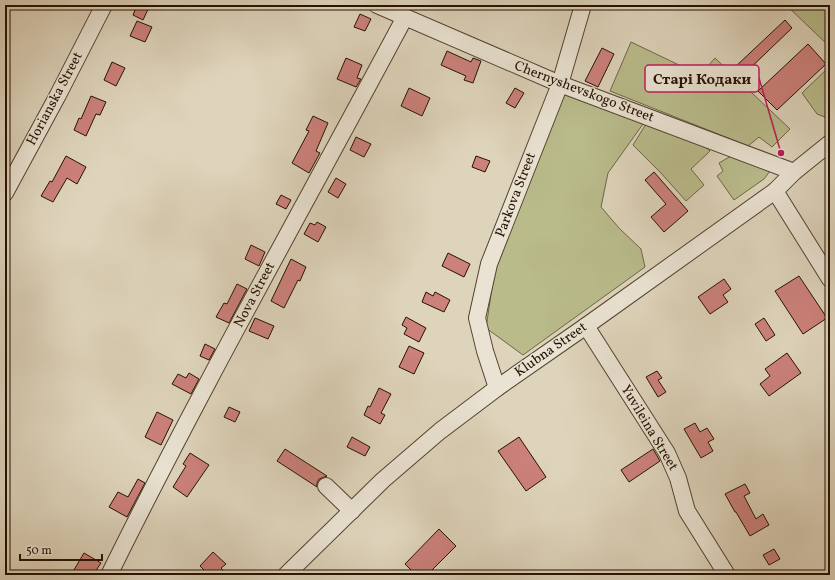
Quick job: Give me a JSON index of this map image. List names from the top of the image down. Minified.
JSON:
{"streets":{"street":["Chernyshevskogo Street","Horianska Street","Parkova Street","Nova Street","Klubna Street","Yuvileina Street"]},"crossings":[["Chernyshevskogo Street","Parkova Street"],["Chernyshevskogo Street","Nova Street"],["Chernyshevskogo Street","Klubna Street"],["Parkova Street","Klubna Street"],["Klubna Street","Yuvileina Street"]],"places":["Старі Кодаки"],"scale_bar":"50 m"}
